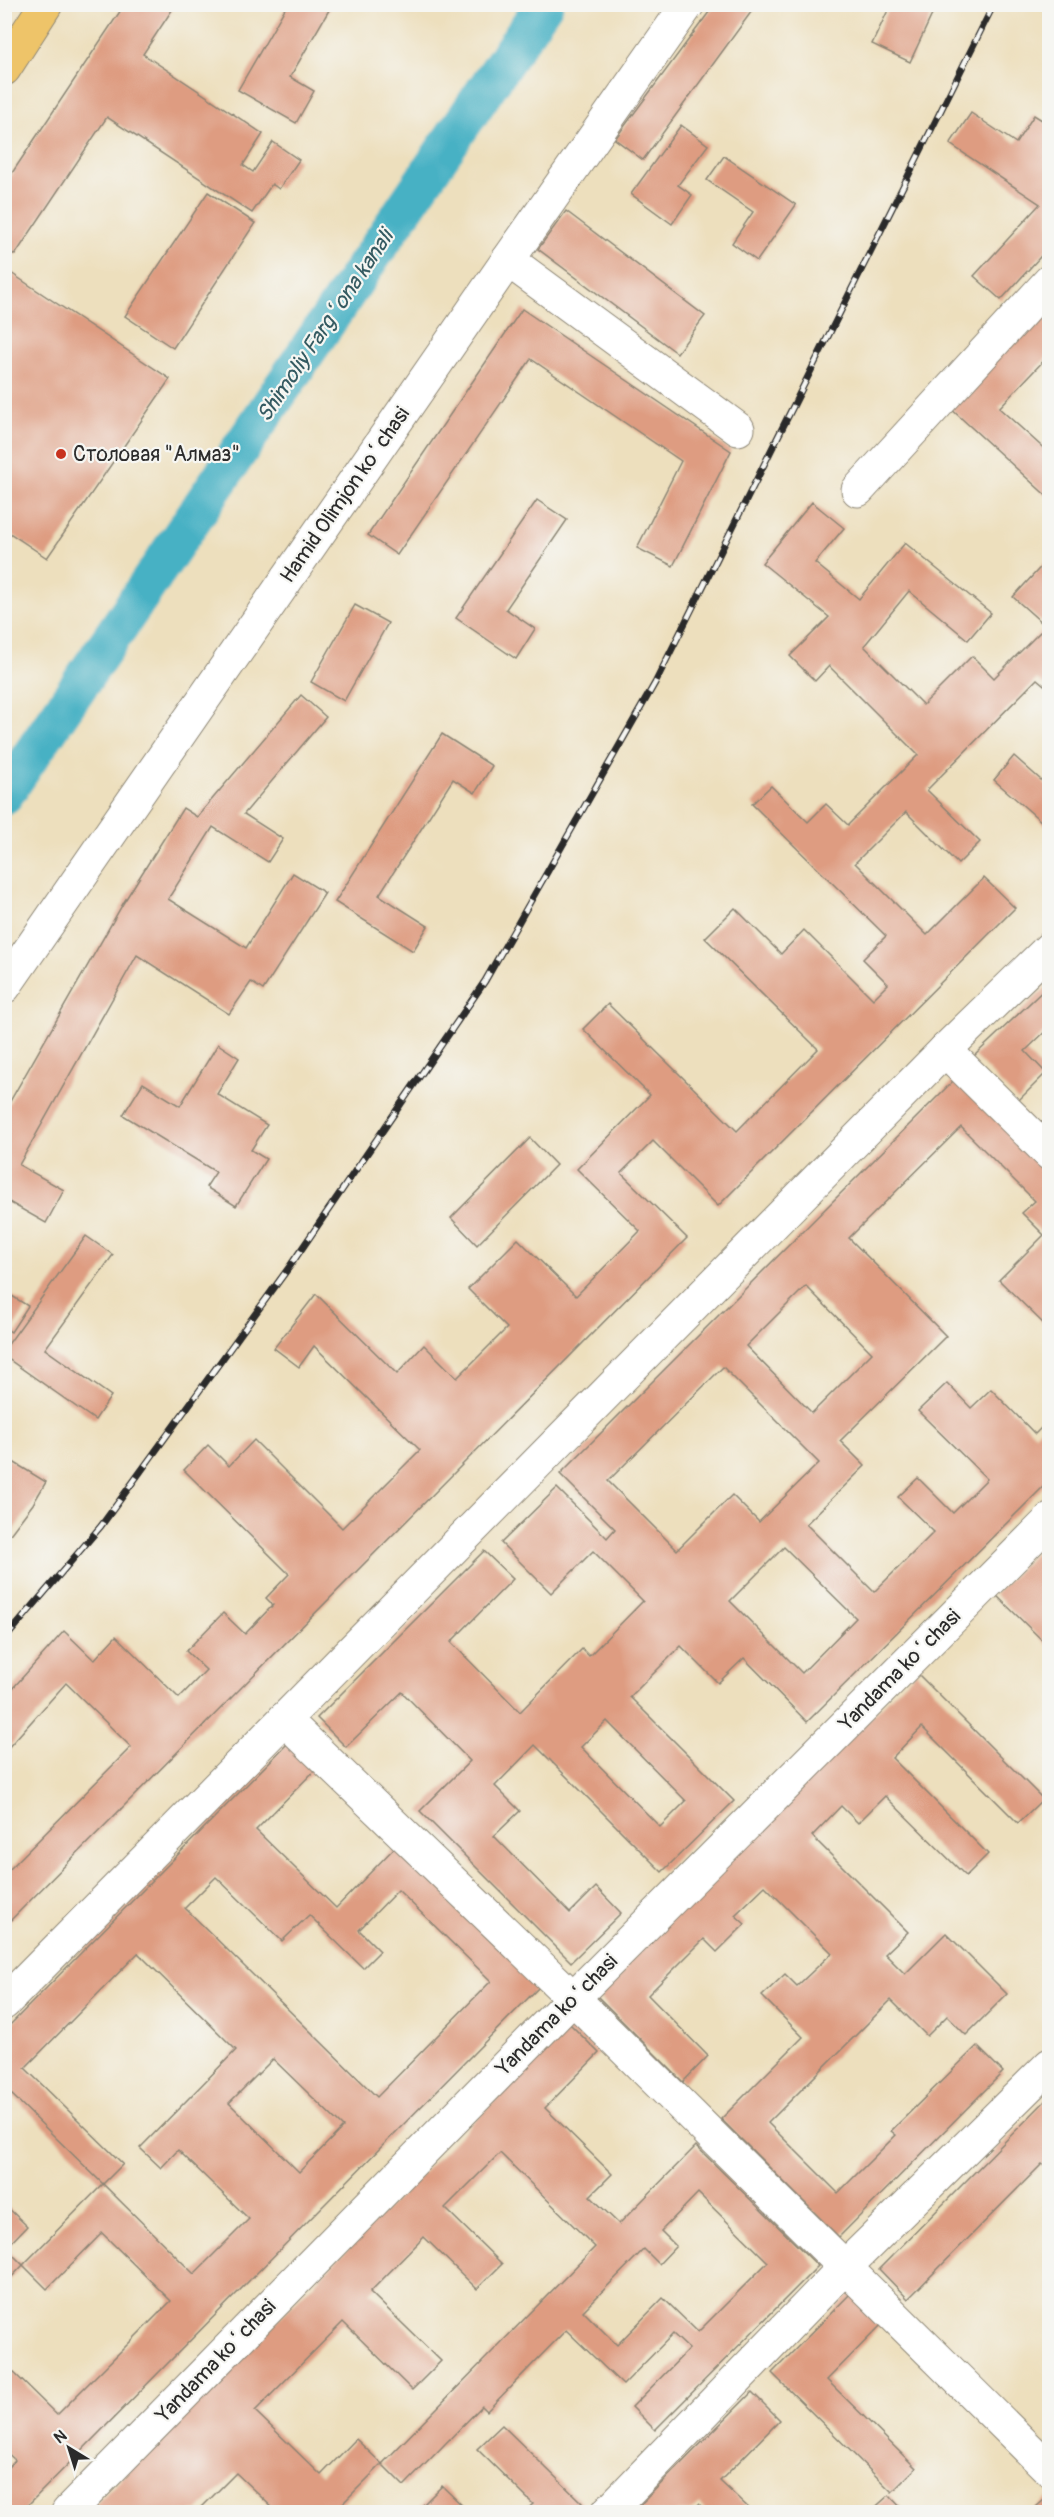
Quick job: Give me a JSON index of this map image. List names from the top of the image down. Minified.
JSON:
{"streets":{"street":["Hamid Olimjon koʻchasi","Yandama koʻchasi"]},"water":["Shimoliy Fargʻona kanali"],"places":["Столовая \"Алмаз\""],"north":"top left"}
